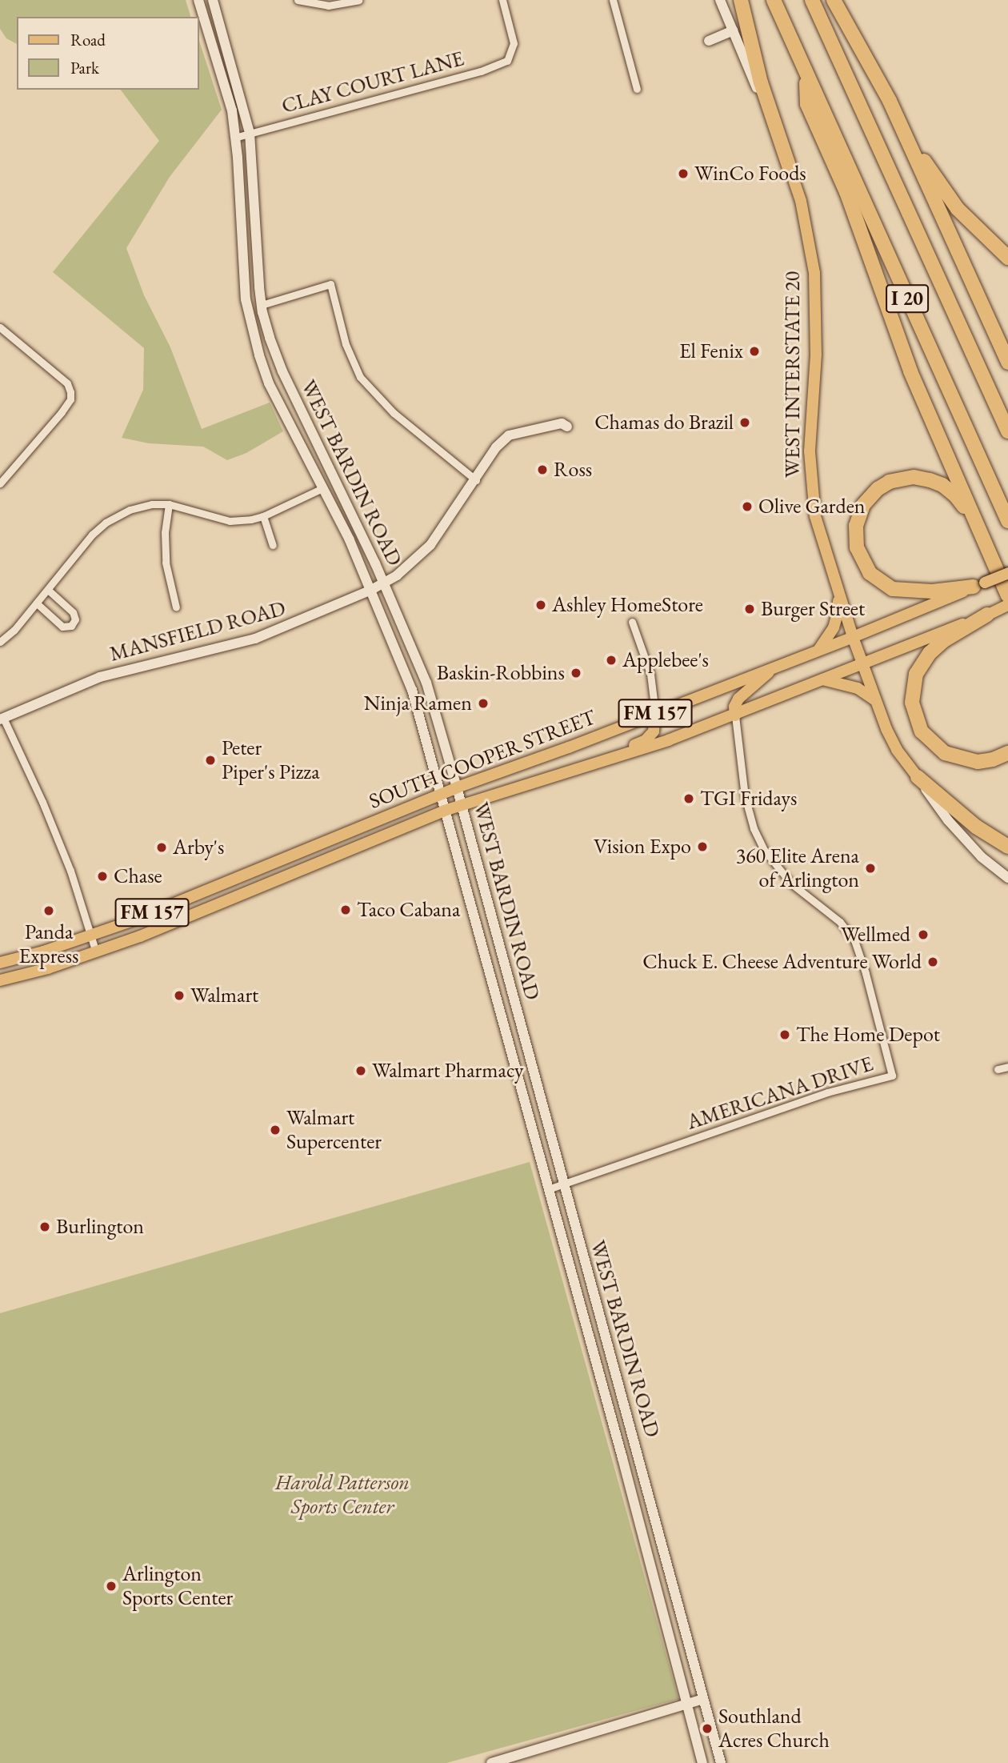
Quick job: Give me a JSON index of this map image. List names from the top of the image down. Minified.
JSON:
{"streets":{"highway":["I 20"],"main road":["WEST INTERSTATE 20","WEST BARDIN ROAD","MANSFIELD ROAD","FM 157","SOUTH COOPER STREET"],"street":["CLAY COURT LANE","AMERICANA DRIVE"]},"crossings":[["CLAY COURT LANE","WEST BARDIN ROAD"],["WEST INTERSTATE 20","SOUTH COOPER STREET"],["WEST BARDIN ROAD","MANSFIELD ROAD"],["WEST BARDIN ROAD","SOUTH COOPER STREET"],["WEST BARDIN ROAD","AMERICANA DRIVE"],["SOUTH COOPER STREET","AMERICANA DRIVE"]],"parks":["Harold Patterson Sports Center"],"places":["WinCo Foods","El Fenix","Chamas do Brazil","Ross","Olive Garden","Ashley HomeStore","Burger Street","Applebee's","Baskin-Robbins","Ninja Ramen","Peter Piper's Pizza","TGI Fridays","Vision Expo","Arby's","360 Elite Arena of Arlington","Chase","Taco Cabana","Panda Express","Wellmed","Chuck E. Cheese Adventure World","Walmart","The Home Depot","Walmart Pharmacy","Walmart Supercenter","Burlington","Arlington Sports Center","Southland Acres Church"],"legend":["Road","Park"]}
